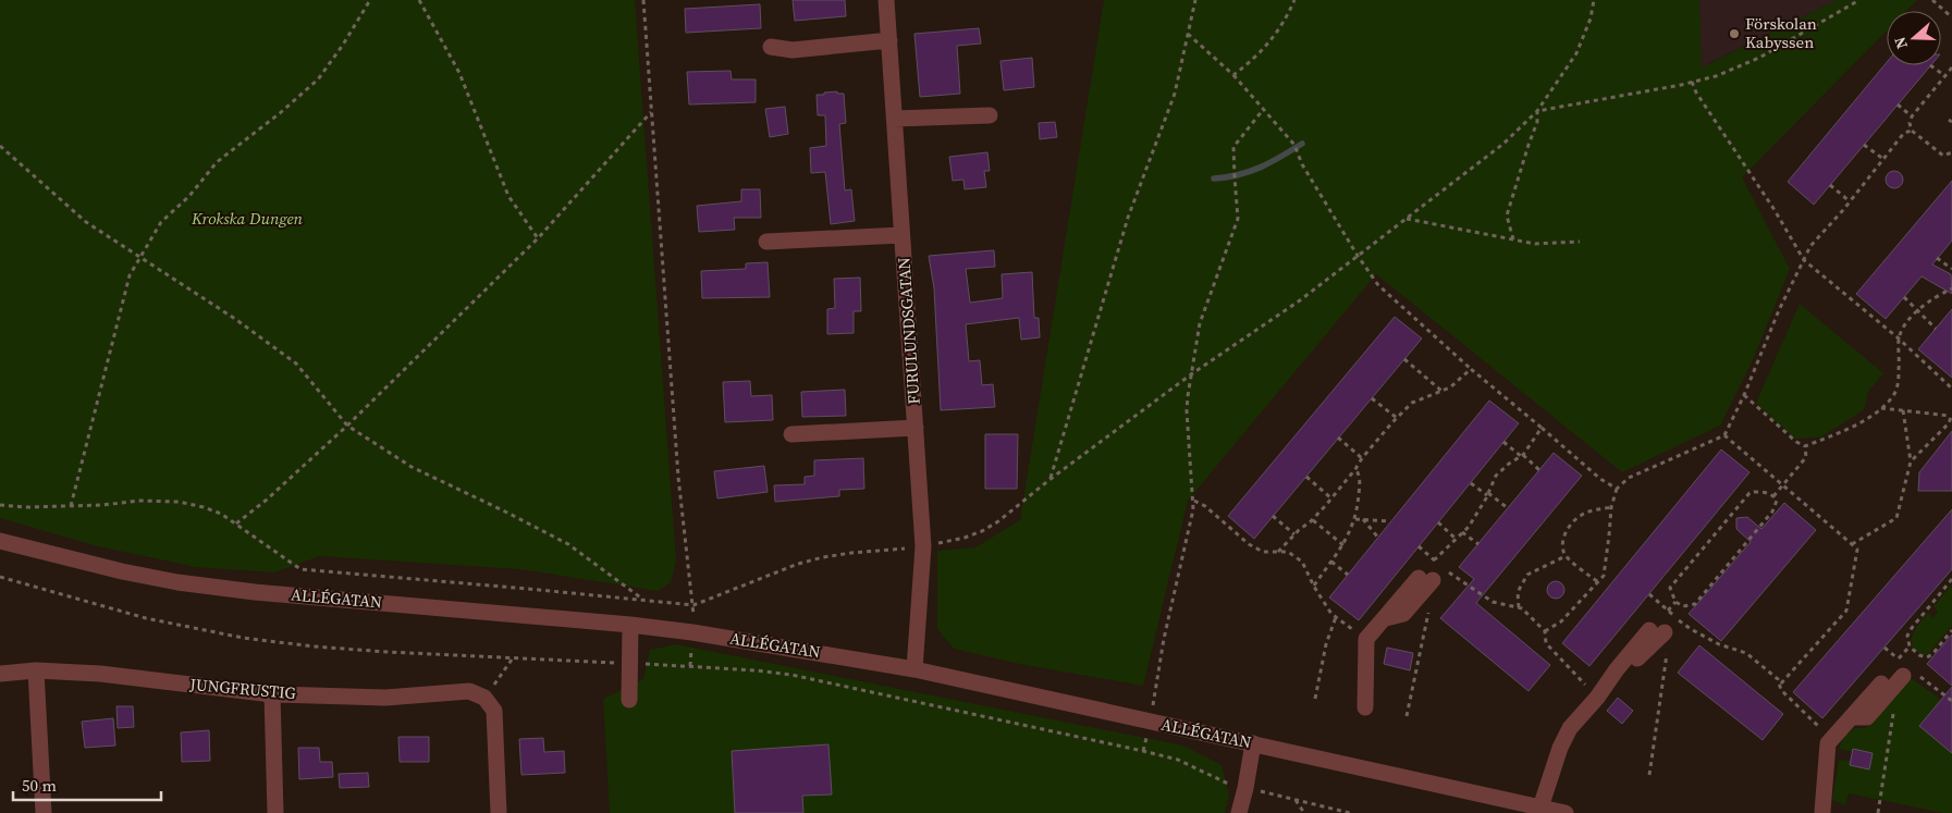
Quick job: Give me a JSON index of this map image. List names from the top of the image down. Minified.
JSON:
{"streets":{"street":["FURULUNDSGATAN","ALLÉGATAN","JUNGFRUSTIG"]},"crossings":[["FURULUNDSGATAN","ALLÉGATAN"]],"parks":["Krokska Dungen"],"places":["Förskolan Kabyssen"],"scale_bar":"50 m","north":"left"}
